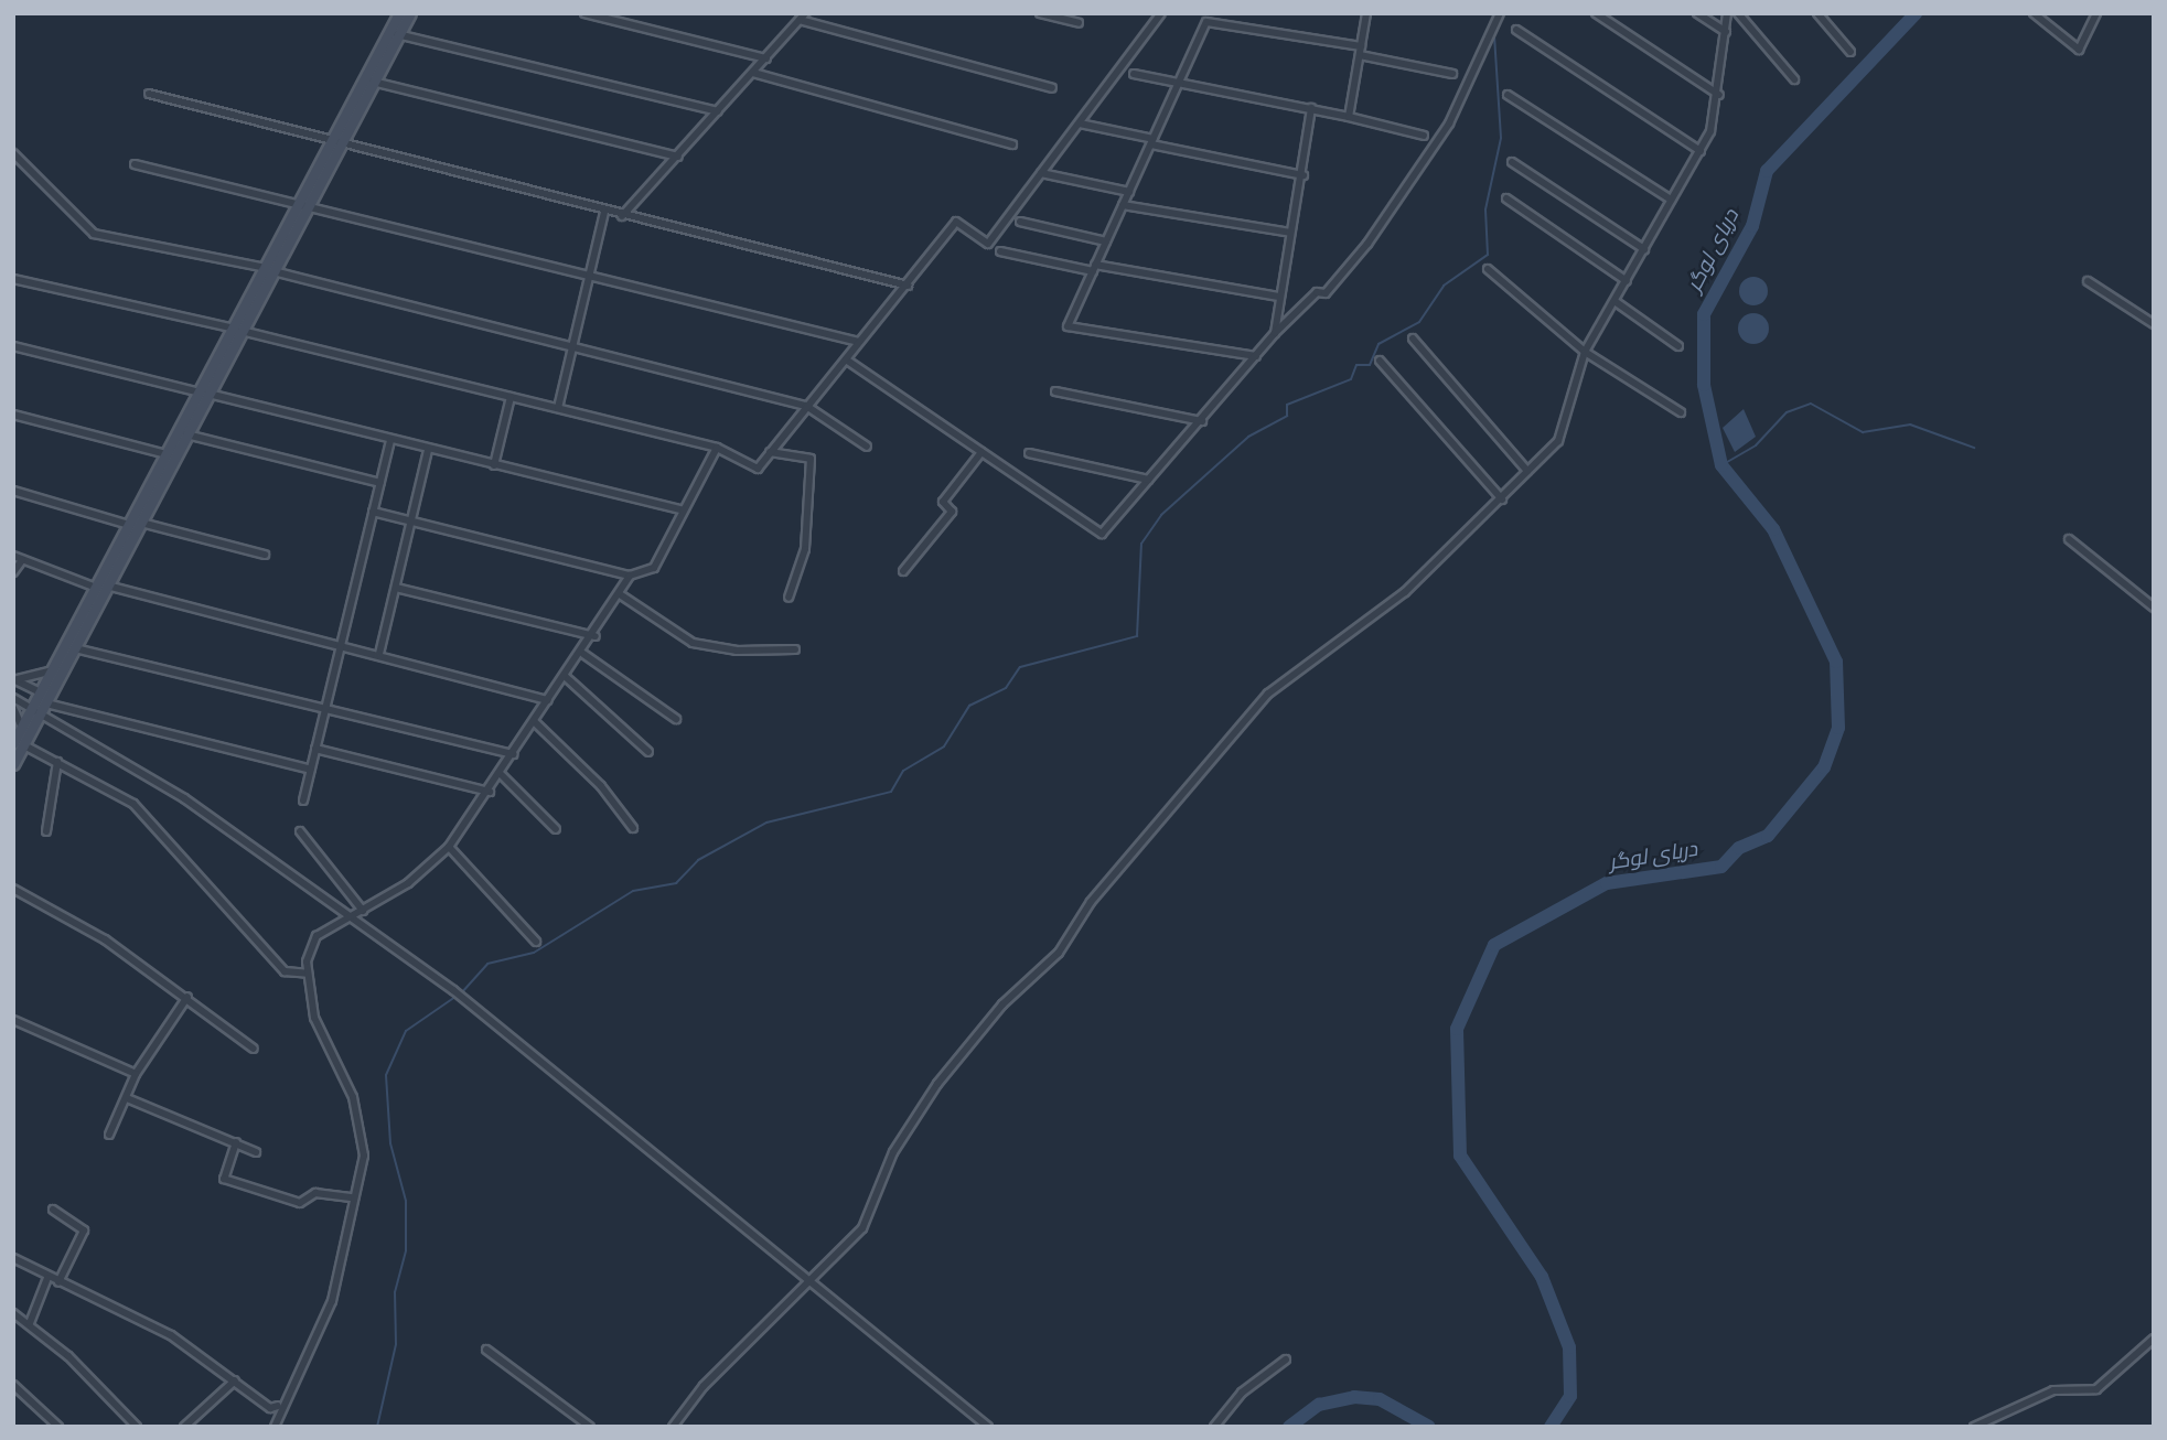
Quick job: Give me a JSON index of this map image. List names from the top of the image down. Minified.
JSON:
{"water":["دریای لوگر"]}
